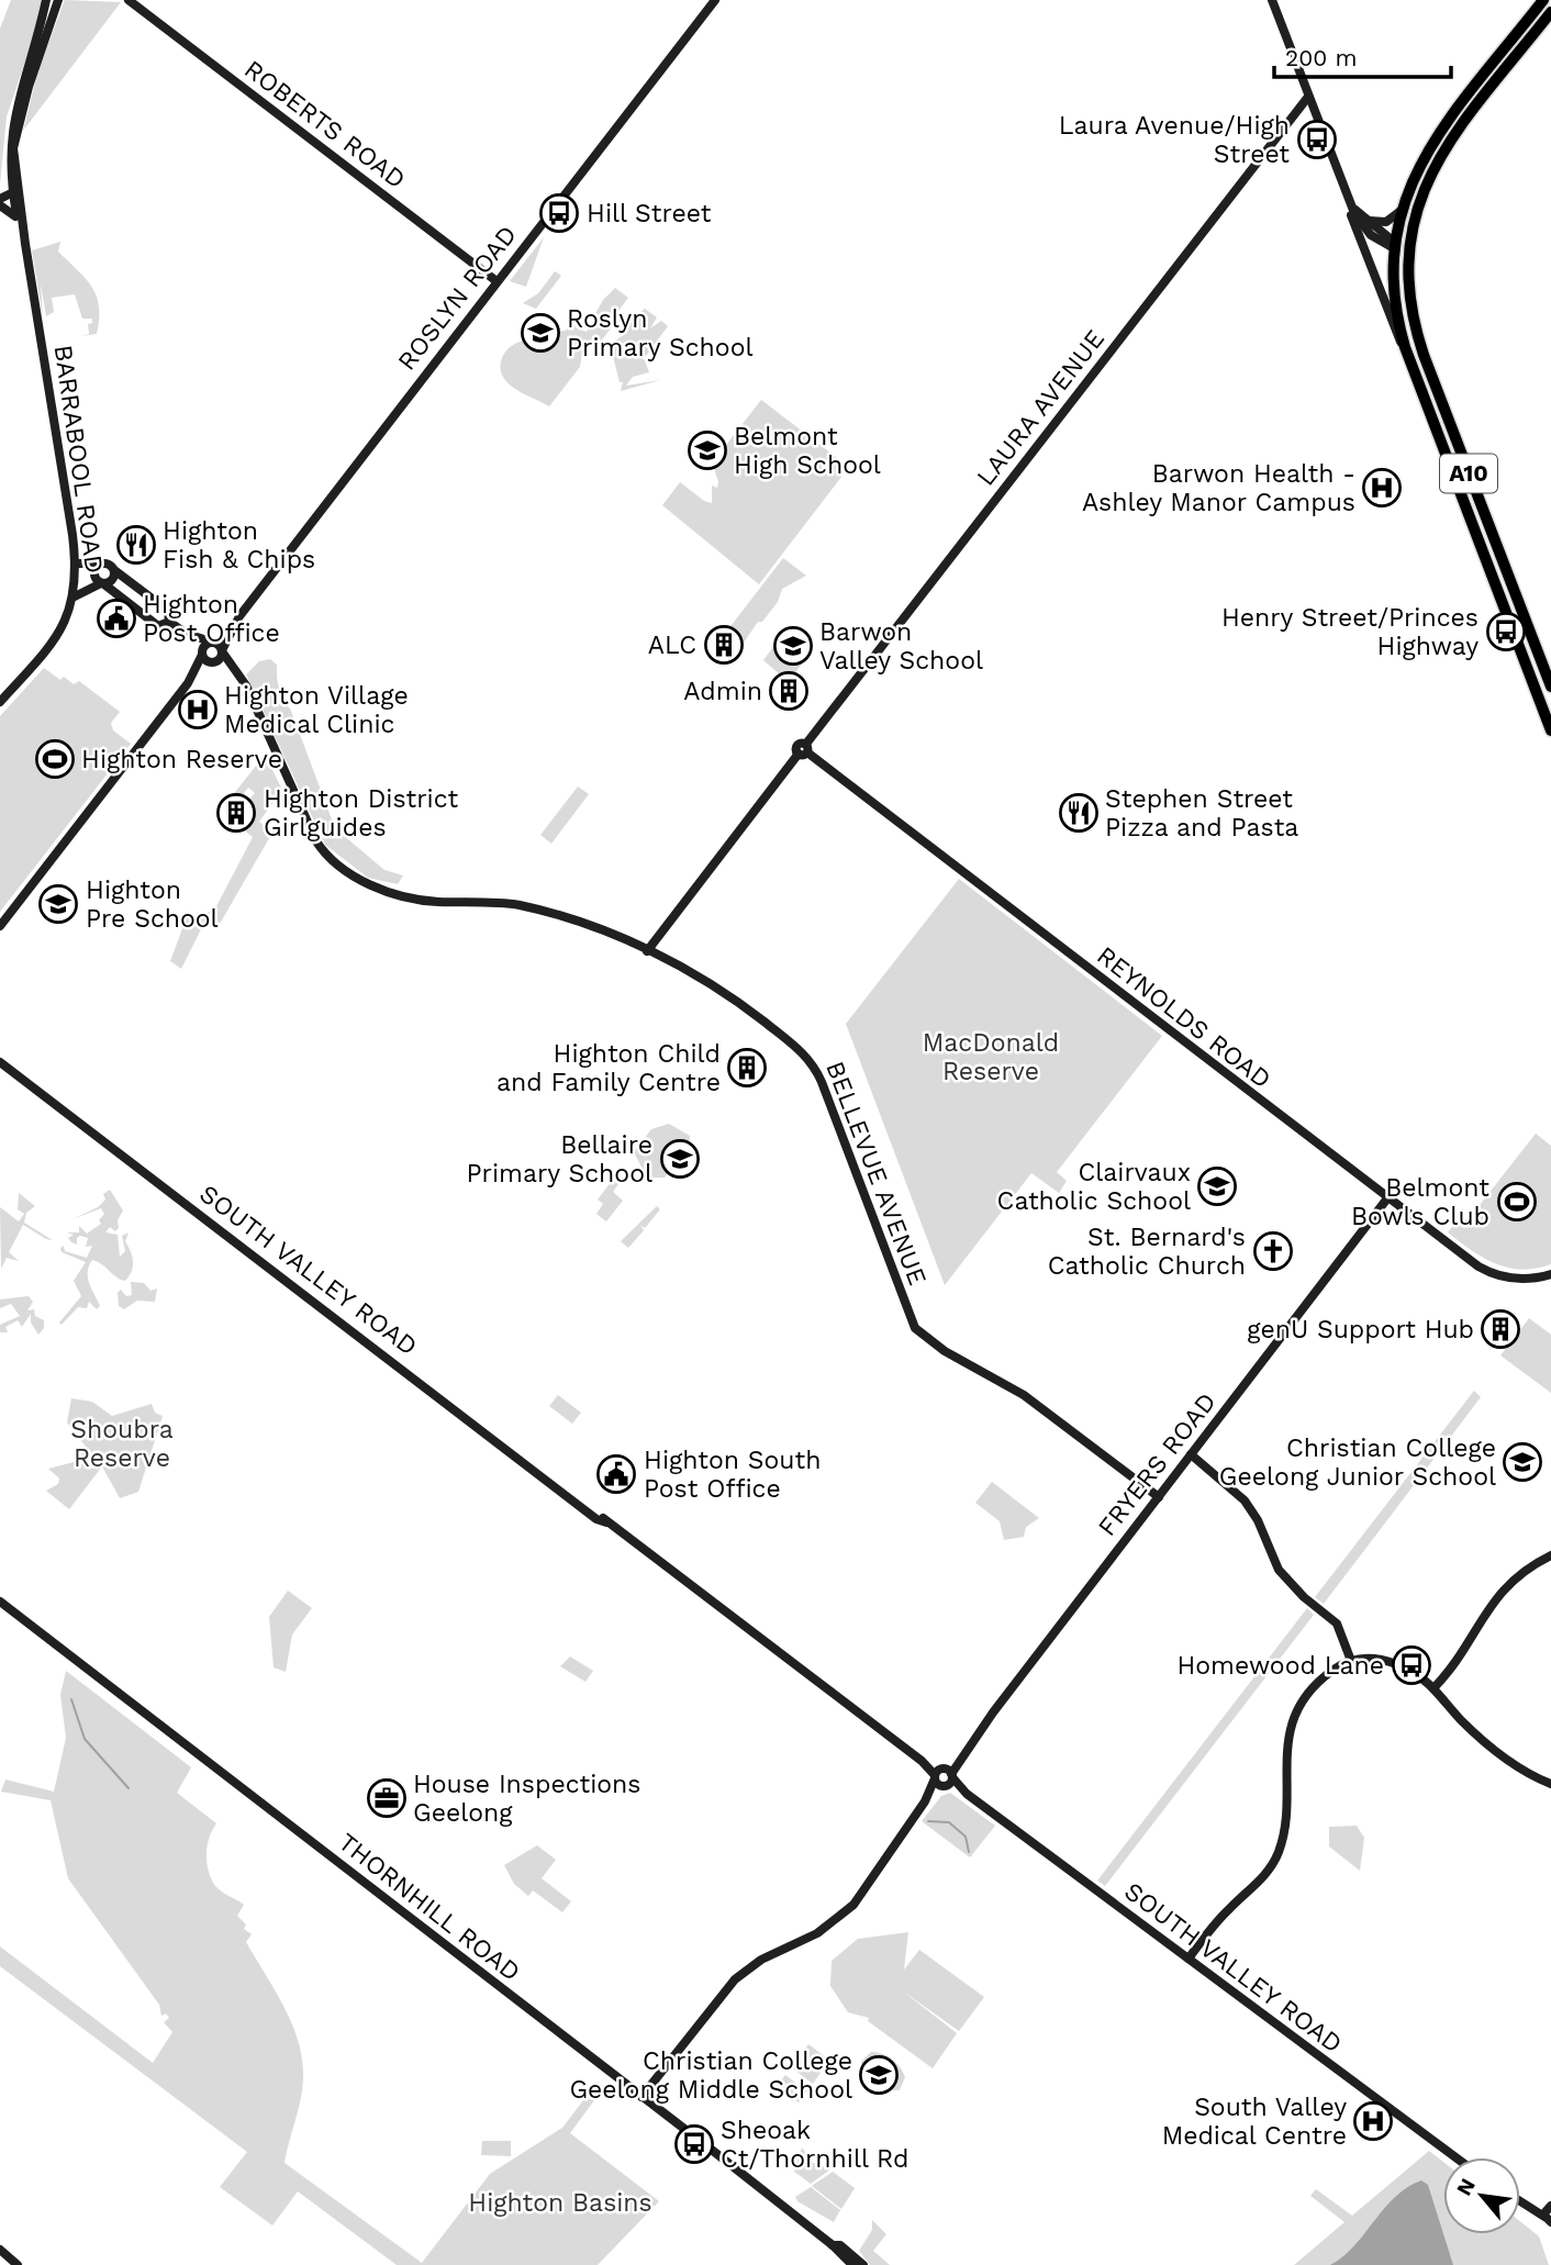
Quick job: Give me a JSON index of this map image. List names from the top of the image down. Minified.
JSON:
{"streets":{"highway":["A10"],"street":["ROBERTS ROAD","ROSLYN ROAD","LAURA AVENUE","BARRABOOL ROAD","REYNOLDS ROAD","BELLEVUE AVENUE","SOUTH VALLEY ROAD","FRYERS ROAD","THORNHILL ROAD"]},"crossings":[["ROBERTS ROAD","ROSLYN ROAD"],["ROSLYN ROAD","BELLEVUE AVENUE"],["LAURA AVENUE","REYNOLDS ROAD"],["LAURA AVENUE","BELLEVUE AVENUE"],["REYNOLDS ROAD","FRYERS ROAD"],["BELLEVUE AVENUE","FRYERS ROAD"],["SOUTH VALLEY ROAD","FRYERS ROAD"],["FRYERS ROAD","THORNHILL ROAD"]],"parks":["MacDonald Reserve","Shoubra Reserve","Highton Basins"],"places":{"bus stop":["Laura Avenue/High Street","Hill Street","Henry Street/Princes Highway","Homewood Lane","Sheoak Ct/Thornhill Rd"],"school or university":["Roslyn Primary School","Belmont High School","Barwon Valley School","Highton Pre School","Bellaire Primary School","Clairvaux Catholic School","Christian College Geelong Junior School","Christian College Geelong Middle School"],"hospital":["Barwon Health - Ashley Manor Campus","Highton Village Medical Clinic","South Valley Medical Centre"],"restaurant":["Highton Fish & Chips","Stephen Street Pizza and Pasta"],"public building":["Highton Post Office","Highton South Post Office"],"building":["ALC","Admin","Highton District Girlguides","Highton Child and Family Centre","genU Support Hub"],"sports":["Highton Reserve","Belmont Bowls Club"],"church":["St. Bernard's Catholic Church"],"office":["House Inspections Geelong"]},"scale_bar":"200 m","north":"top left"}
